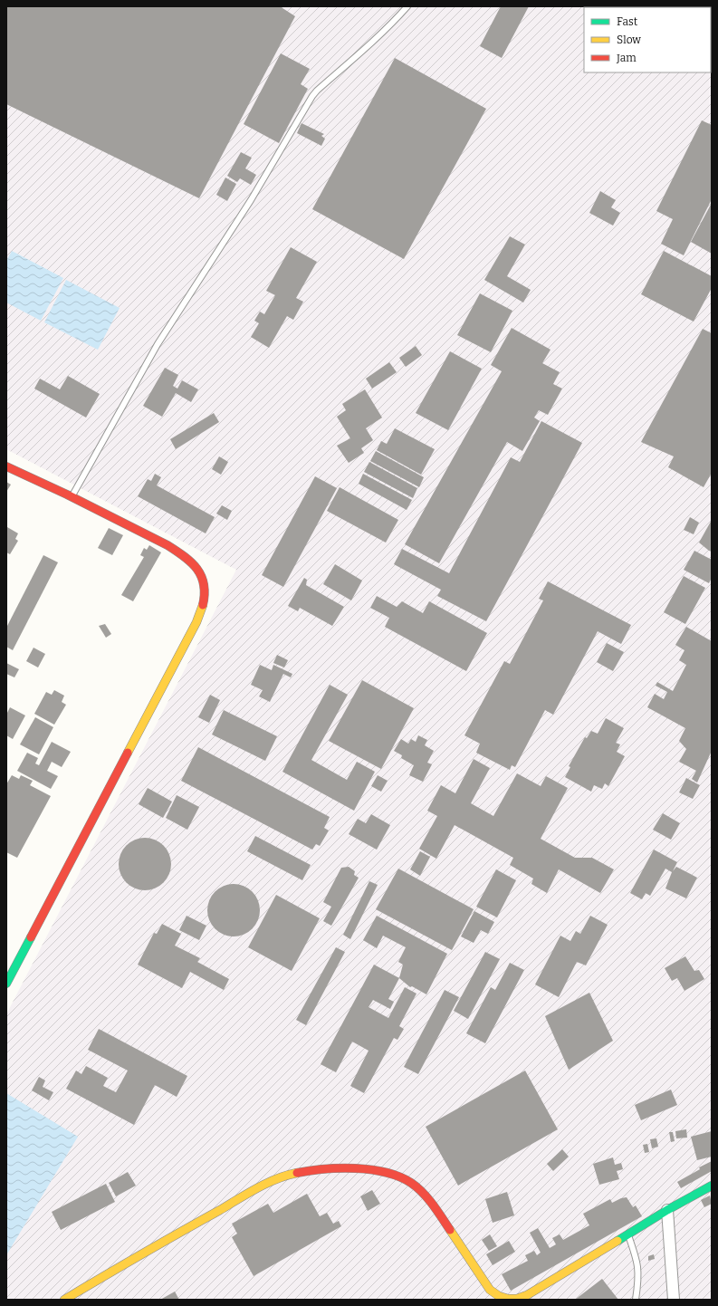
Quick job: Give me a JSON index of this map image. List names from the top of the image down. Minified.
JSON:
{"legend":["Fast","Slow","Jam"]}
